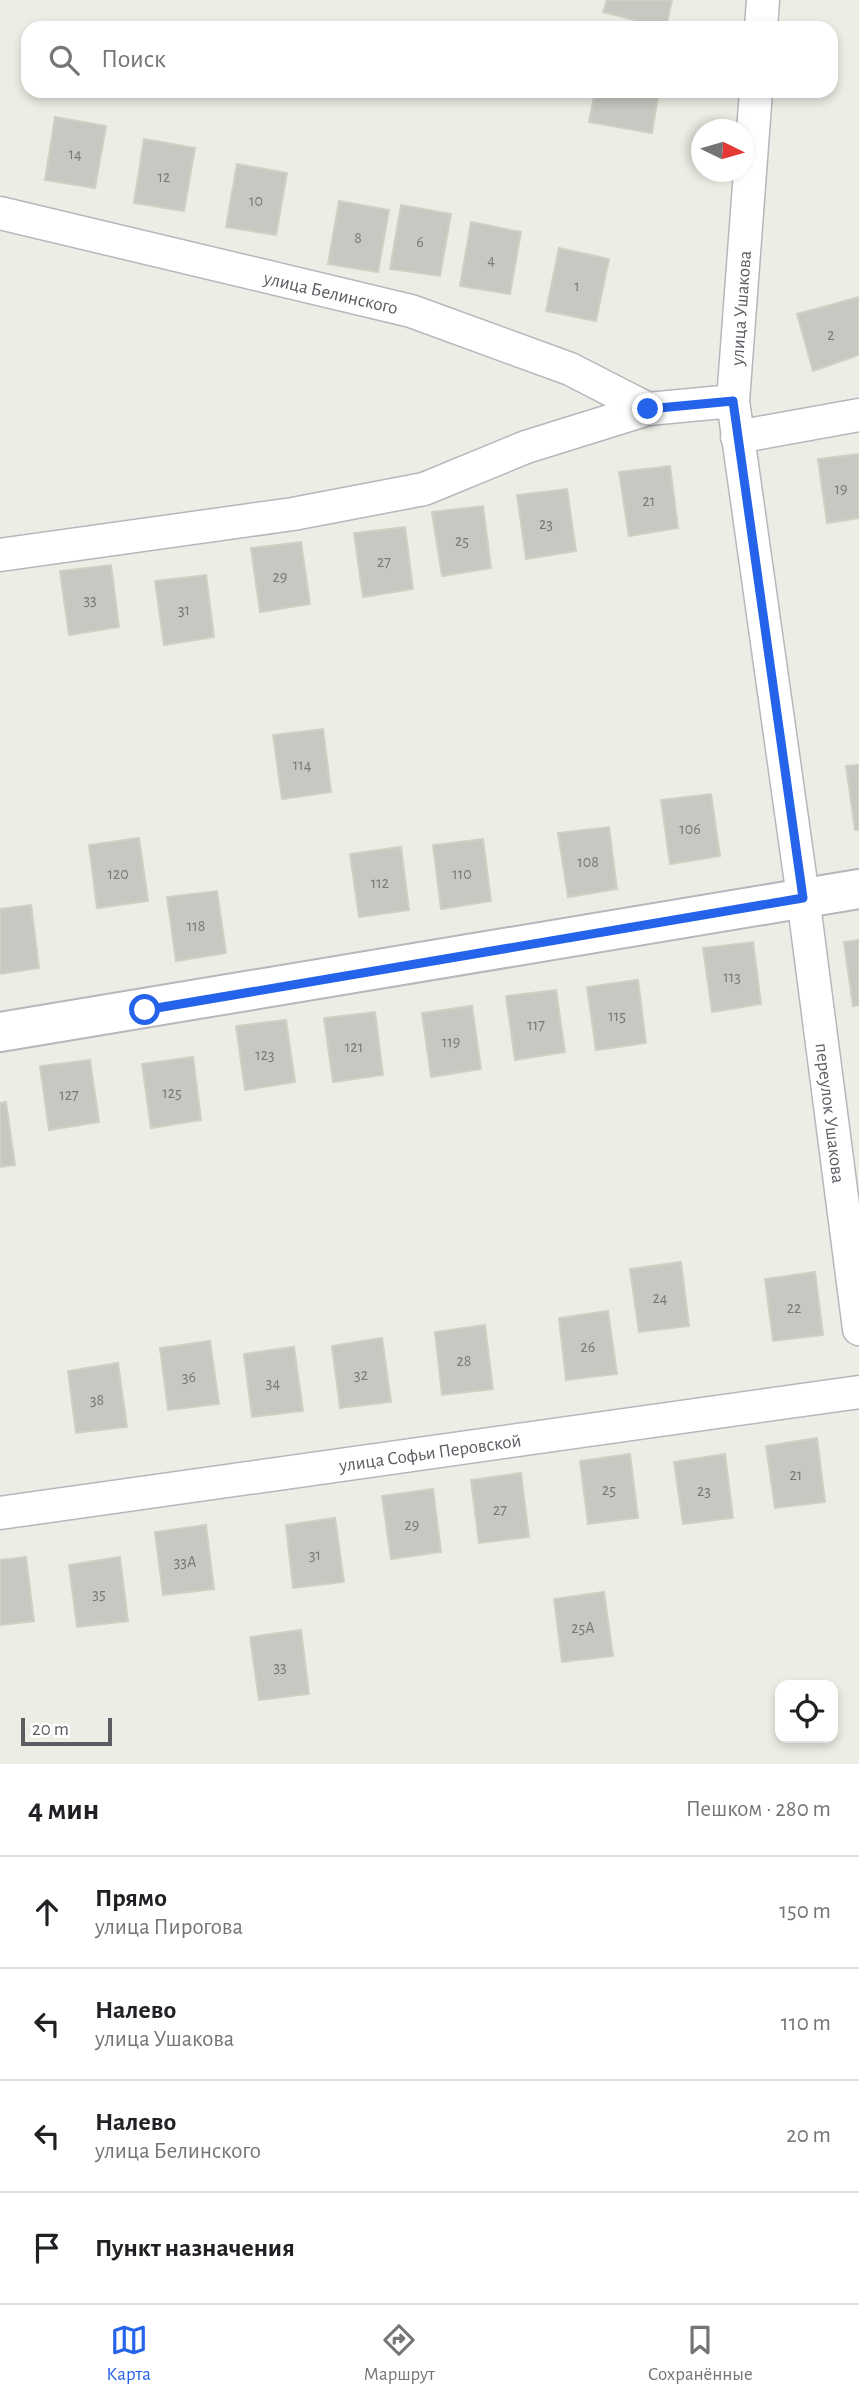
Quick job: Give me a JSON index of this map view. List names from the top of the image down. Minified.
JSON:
{"streets":{"street":["улица Белинского","улица Ушакова","переулок Ушакова","улица Софьи Перовской"]},"crossings":[["улица Ушакова","переулок Ушакова"]],"house_numbers":["14","12","10","8","6","4","1","2","19","21","23","25","27","29","33","31","114","106","108","120","110","112","118","113","115","117","119","121","123","125","127","24","22","26","28","32","36","34","38","21","25","23","27","29","31","33А","35","25А","33"],"scale_bar":"20 m","north":"right","page":{"search":"Поиск","scale":"20 m","heading":["4 мин","Пешком · 280 m"],"list":[["Прямо","улица Пирогова","150 m"],["Налево","улица Ушакова","110 m"],["Налево","улица Белинского","20 m"],"Пункт назначения"],"nav":["Карта","Маршрут","Сохранённые"]}}
